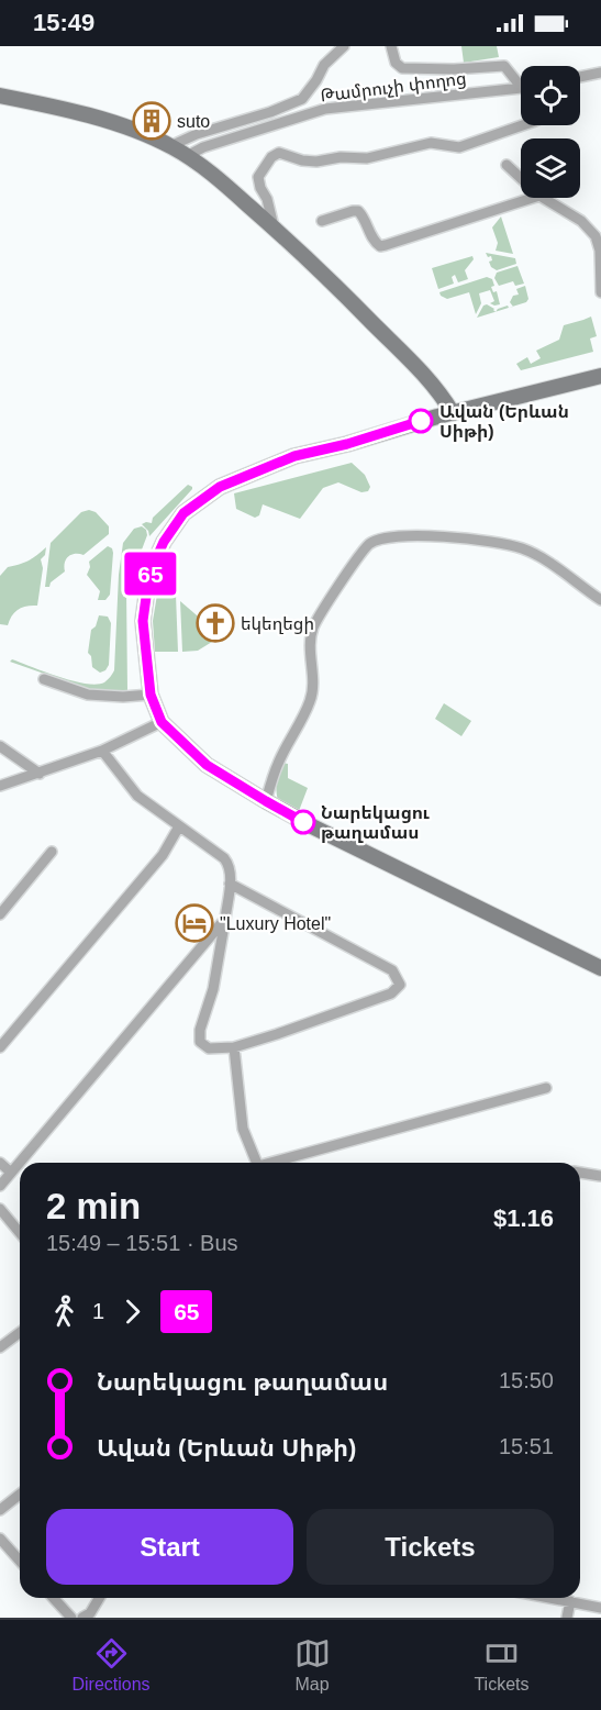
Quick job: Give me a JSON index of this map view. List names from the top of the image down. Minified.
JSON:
{"streets":{"street":["Թամրուչի փողոց"]},"places":{"building":["suto"],"other":["Ավան (Երևան Սիթի)","Նարեկացու թաղամաս"],"church":["եկեղեցի"],"hotel":["\"Luxury Hotel\""]},"lines":["bus line 65"],"page":{"status":"15:49","on_map":"65","heading":["2 min","15:49 – 15:51 · Bus","$1.16"],"legs":["1","65"],"list":[{"name":"Նարեկացու թաղամաս","value":"15:50"},{"name":"Ավան (Երևան Սիթի)","value":"15:51"}],"buttons":["Start","Tickets"],"tabs":["Directions","Map","Tickets"]}}
